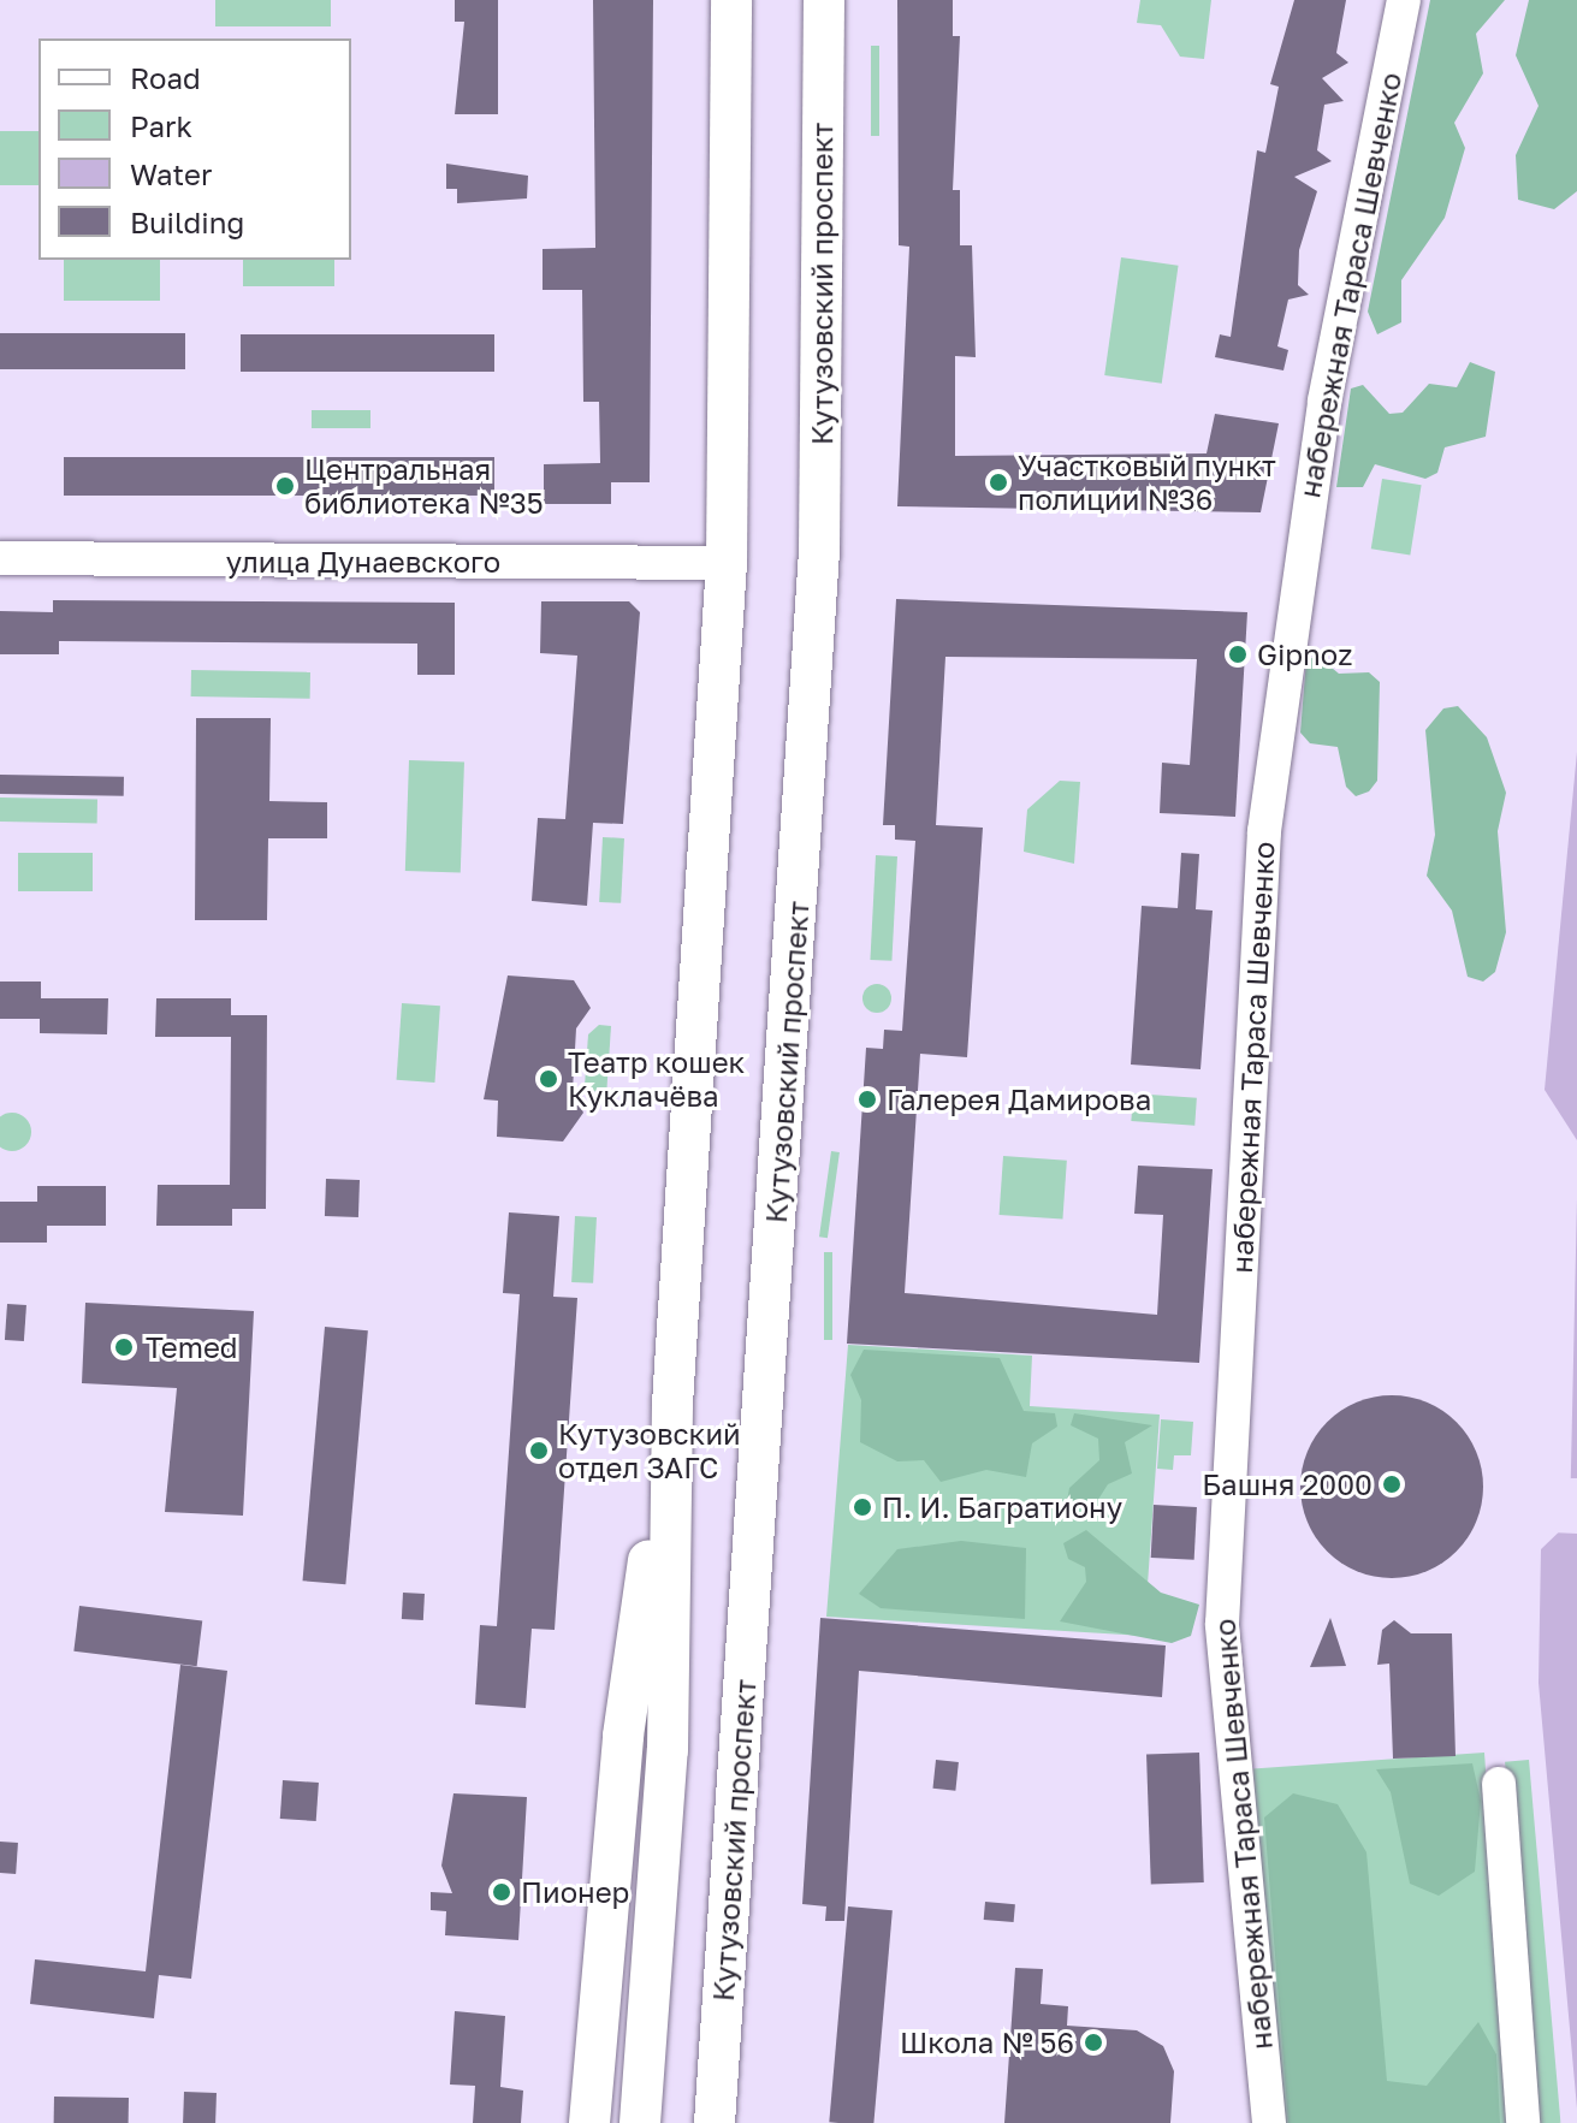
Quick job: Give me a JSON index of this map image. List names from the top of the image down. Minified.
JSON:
{"streets":{"main road":["Кутузовский проспект"],"street":["набережная Тараса Шевченко","улица Дунаевского"]},"places":["Участковый пункт полиции №36","Центральная библиотека №35","Gipnoz","Театр кошек Куклачёва","Галерея Дамирова","Temed","Кутузовский отдел ЗАГС","Башня 2000","П. И. Багратиону","Пионер","Школа № 56"],"legend":["Road","Park","Water","Building"]}
